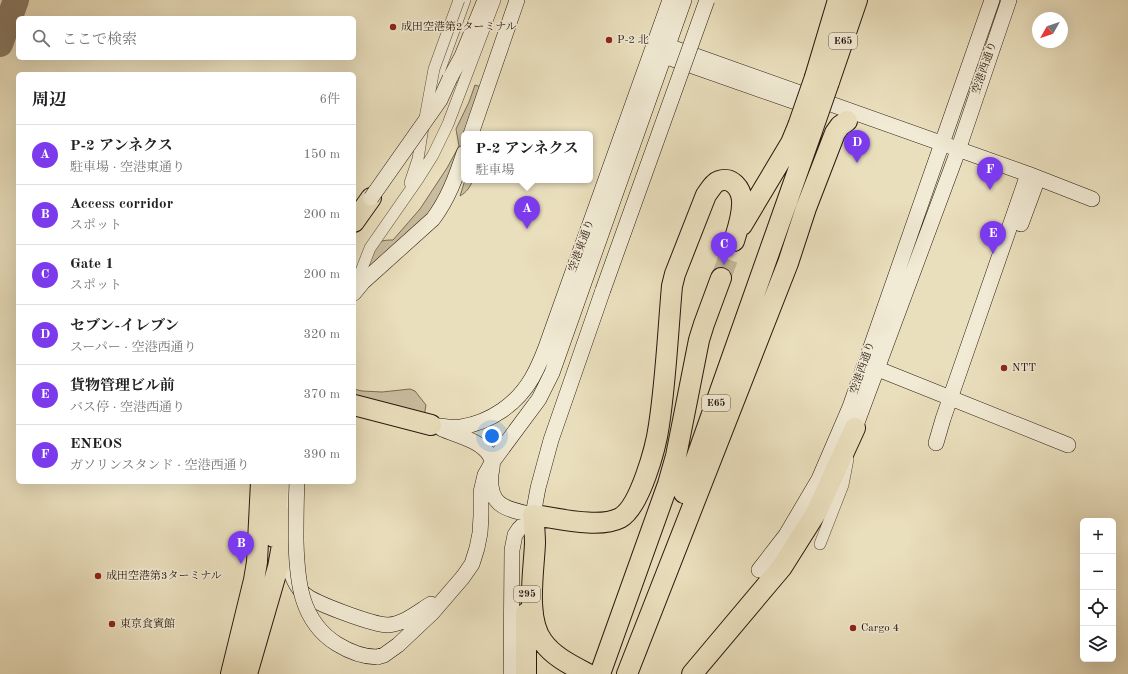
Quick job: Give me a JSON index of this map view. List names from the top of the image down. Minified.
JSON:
{"streets":{"highway":["E65","295"],"street":["空港西通り","空港東通り"]},"crossings":[["E65","295"]],"places":["成田空港第2ターミナル","P-2 北","NTT","成田空港第3ターミナル","東京食賓館","Cargo 4"],"north":"bottom left","page":{"search":"ここで検索","heading":["周辺","6件"],"list":[{"mark":"A","name":"P-2 アンネクス","note":"駐車場 · 空港東通り","value":"150 m"},{"mark":"B","name":"Access corridor","note":"スポット","value":"200 m"},{"mark":"C","name":"Gate 1","note":"スポット","value":"200 m"},{"mark":"D","name":"セブン-イレブン","note":"スーパー · 空港西通り","value":"320 m"},{"mark":"E","name":"貨物管理ビル前","note":"バス停 · 空港西通り","value":"370 m"},{"mark":"F","name":"ENEOS","note":"ガソリンスタンド · 空港西通り","value":"390 m"}],"pins":["D","F","A","E","C","B"],"popup":["P-2 アンネクス","駐車場"],"map_buttons":["+","−"]}}
